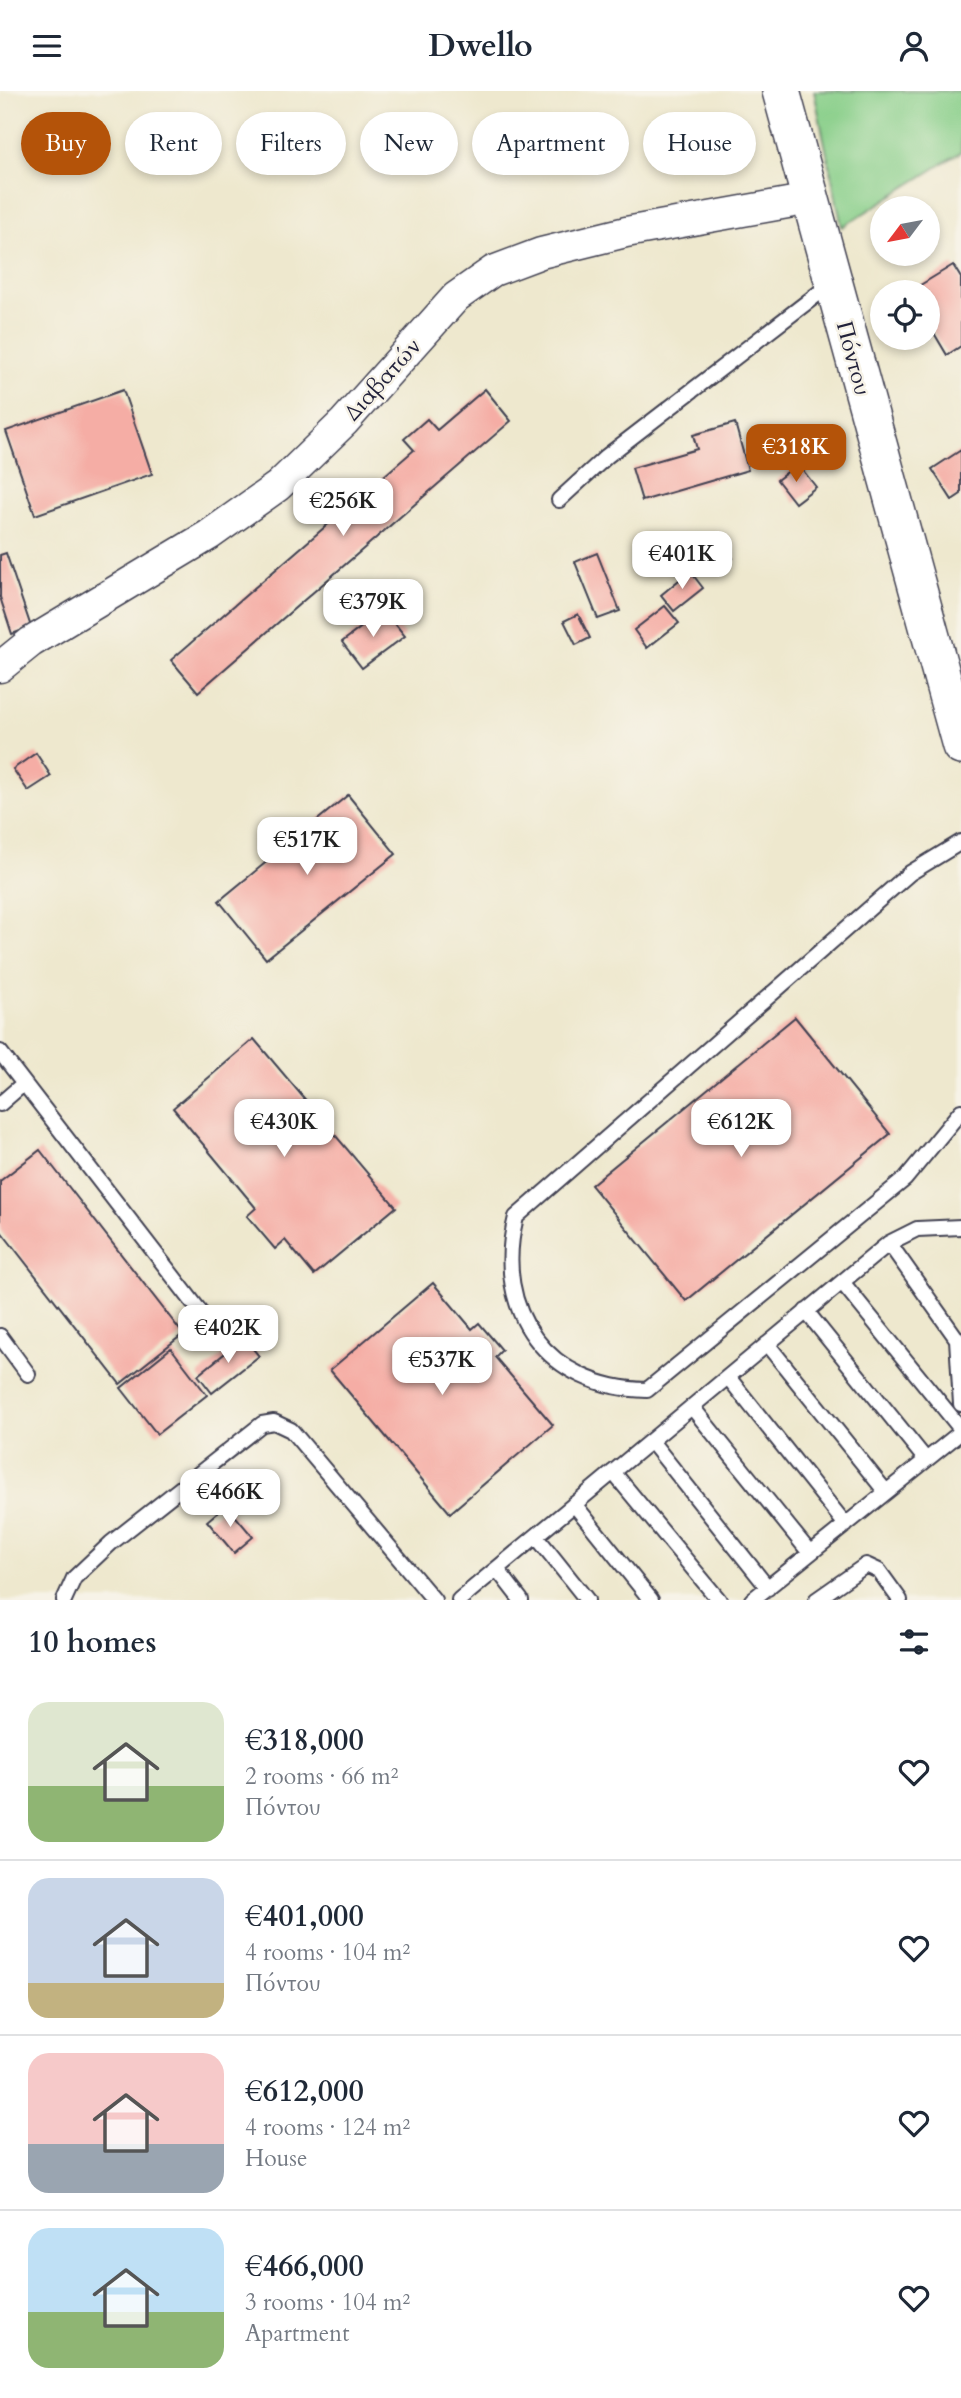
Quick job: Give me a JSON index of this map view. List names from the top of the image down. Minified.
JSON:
{"streets":{"street":["Πόντου","Διαβατών"]},"crossings":[["Πόντου","Διαβατών"]],"north":"bottom left","page":{"header":"Dwello","chip":["Buy","Rent","Filters","New","Apartment","House"],"price":["€318K","€256K","€401K","€379K","€517K","€430K","€612K","€402K","€537K","€466K"],"heading":"10 homes","list":[{"name":"€318,000","note":"2 rooms · 66 m² · Πόντου"},{"name":"€401,000","note":"4 rooms · 104 m² · Πόντου"},{"name":"€612,000","note":"4 rooms · 124 m² · House"},{"name":"€466,000","note":"3 rooms · 104 m² · Apartment"}]}}
